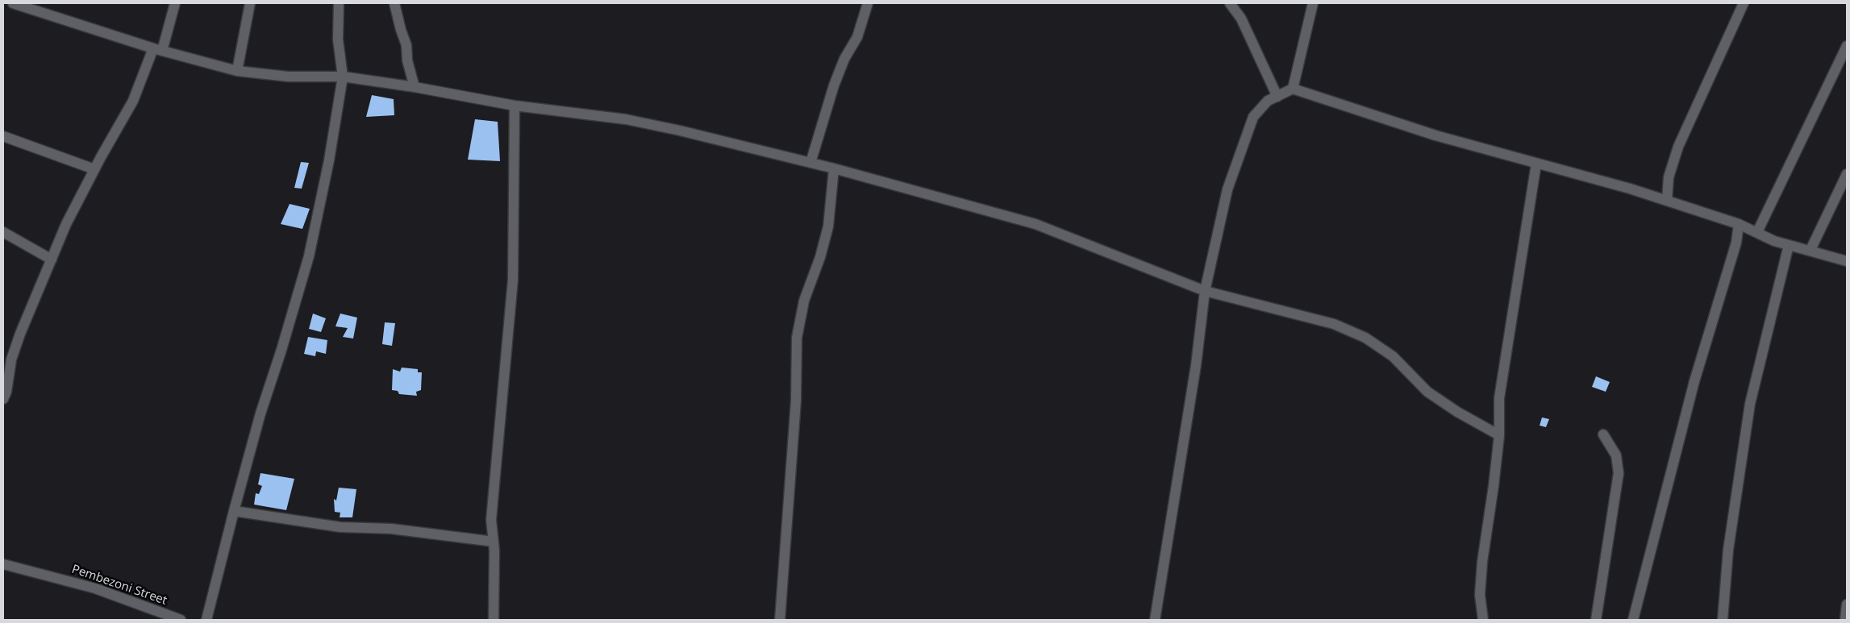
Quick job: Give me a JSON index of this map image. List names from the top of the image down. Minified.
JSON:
{"streets":{"street":["Pembezoni Street"]}}
